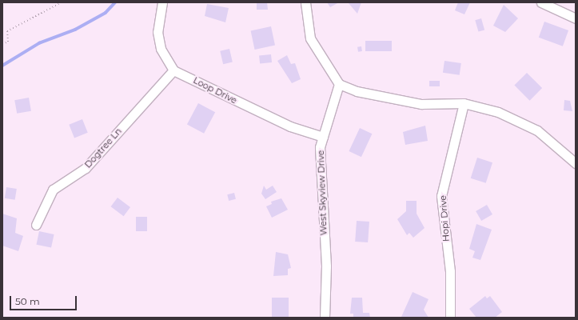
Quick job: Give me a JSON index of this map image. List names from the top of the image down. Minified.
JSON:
{"streets":{"street":["Loop Drive","Dogtree Ln","West Skyview Drive","Hopi Drive"]},"crossings":[["Loop Drive","Dogtree Ln"],["Loop Drive","West Skyview Drive"]],"scale_bar":"50 m"}
